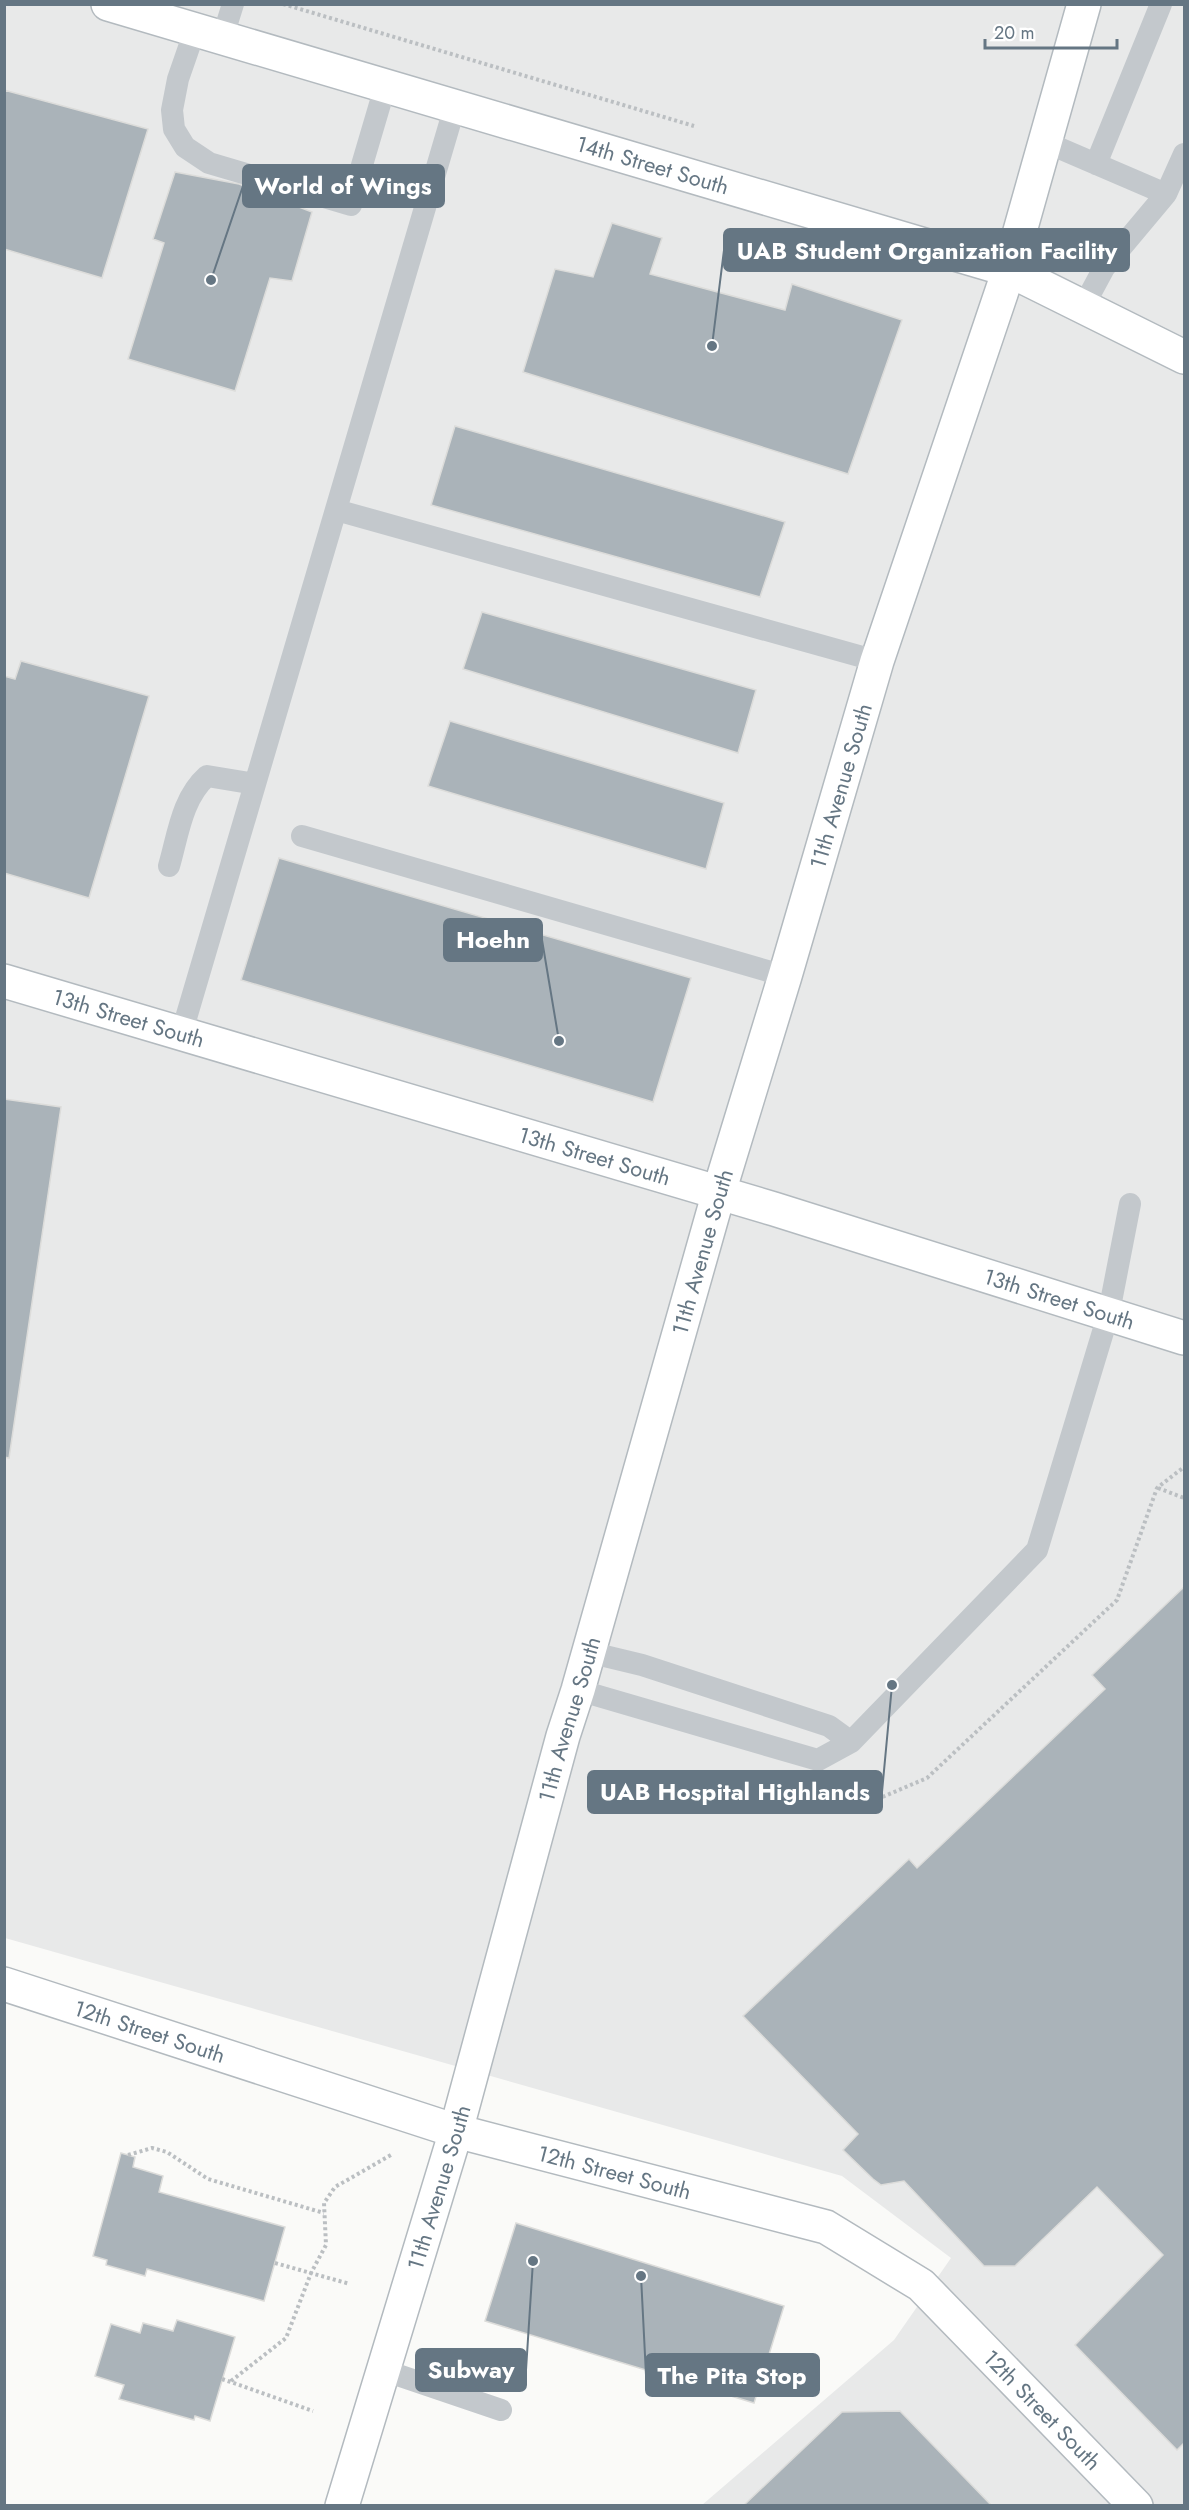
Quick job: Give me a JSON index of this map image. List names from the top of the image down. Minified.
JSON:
{"streets":{"street":["14th Street South","11th Avenue South","13th Street South","12th Street South"]},"crossings":[["14th Street South","11th Avenue South"],["11th Avenue South","13th Street South"],["11th Avenue South","12th Street South"]],"places":["World of Wings","UAB Student Organization Facility","Hoehn","UAB Hospital Highlands","Subway","The Pita Stop"],"scale_bar":"20 m"}
